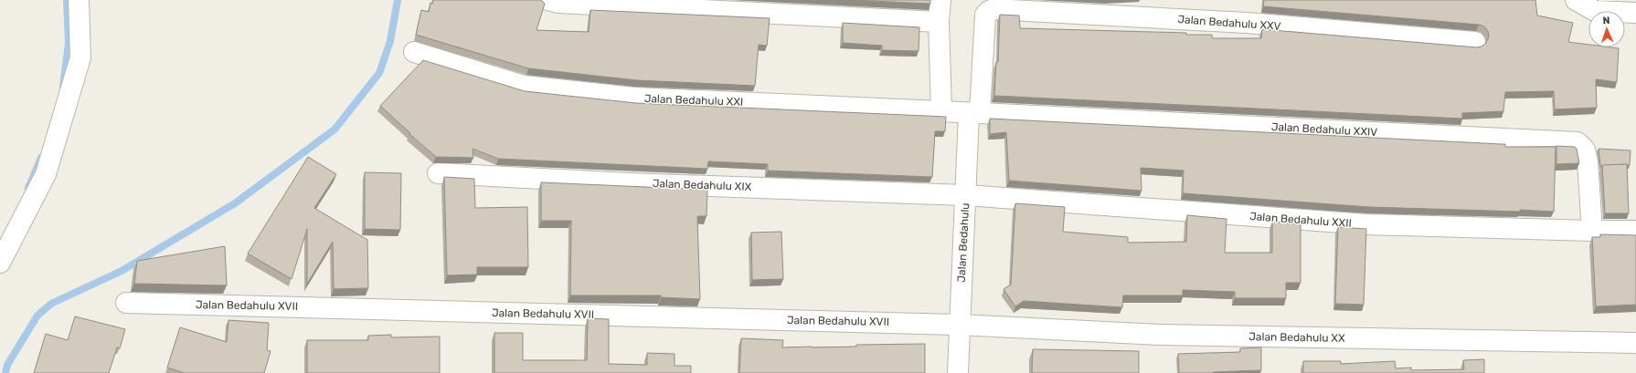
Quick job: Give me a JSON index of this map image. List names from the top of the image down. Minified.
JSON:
{"streets":{"street":["Jalan Bedahulu XXV","Jalan Bedahulu XXI","Jalan Bedahulu XXIV","Jalan Bedahulu XIX","Jalan Bedahulu XXII","Jalan Bedahulu","Jalan Bedahulu XVII","Jalan Bedahulu XX"]},"crossings":[["Jalan Bedahulu XXV","Jalan Bedahulu"],["Jalan Bedahulu XXI","Jalan Bedahulu XXIV"],["Jalan Bedahulu XXI","Jalan Bedahulu"],["Jalan Bedahulu XXIV","Jalan Bedahulu XXII"],["Jalan Bedahulu XXIV","Jalan Bedahulu"],["Jalan Bedahulu XIX","Jalan Bedahulu XXII"],["Jalan Bedahulu XIX","Jalan Bedahulu"],["Jalan Bedahulu XXII","Jalan Bedahulu"],["Jalan Bedahulu","Jalan Bedahulu XVII"],["Jalan Bedahulu","Jalan Bedahulu XX"],["Jalan Bedahulu XVII","Jalan Bedahulu XX"]],"north":"top"}
